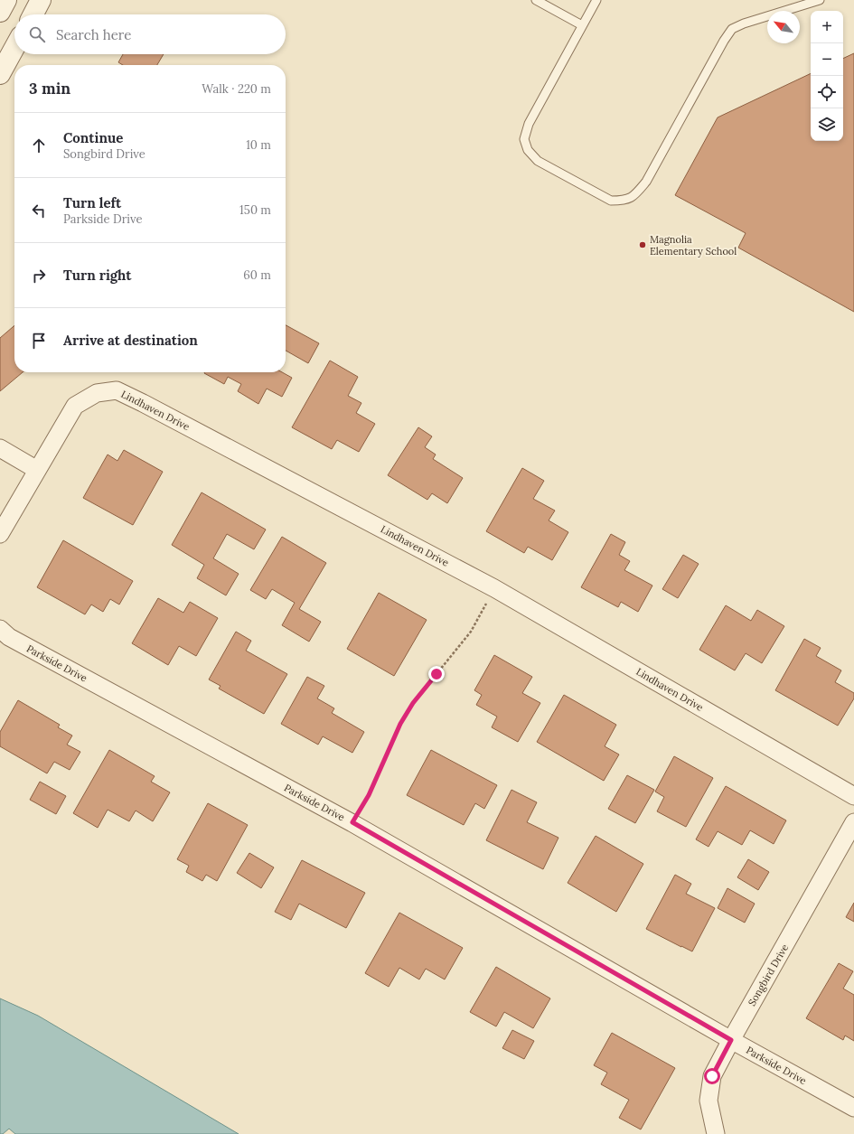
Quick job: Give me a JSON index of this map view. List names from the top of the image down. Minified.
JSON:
{"streets":{"street":["Lindhaven Drive","Parkside Drive","Songbird Drive"]},"crossings":[["Parkside Drive","Songbird Drive"]],"places":["Magnolia Elementary School"],"north":"top left","page":{"map_buttons":["+","−"],"search":"Search here","heading":["3 min","Walk · 220 m"],"list":[["Continue","Songbird Drive","10 m"],["Turn left","Parkside Drive","150 m"],["Turn right","60 m"],"Arrive at destination"]}}
